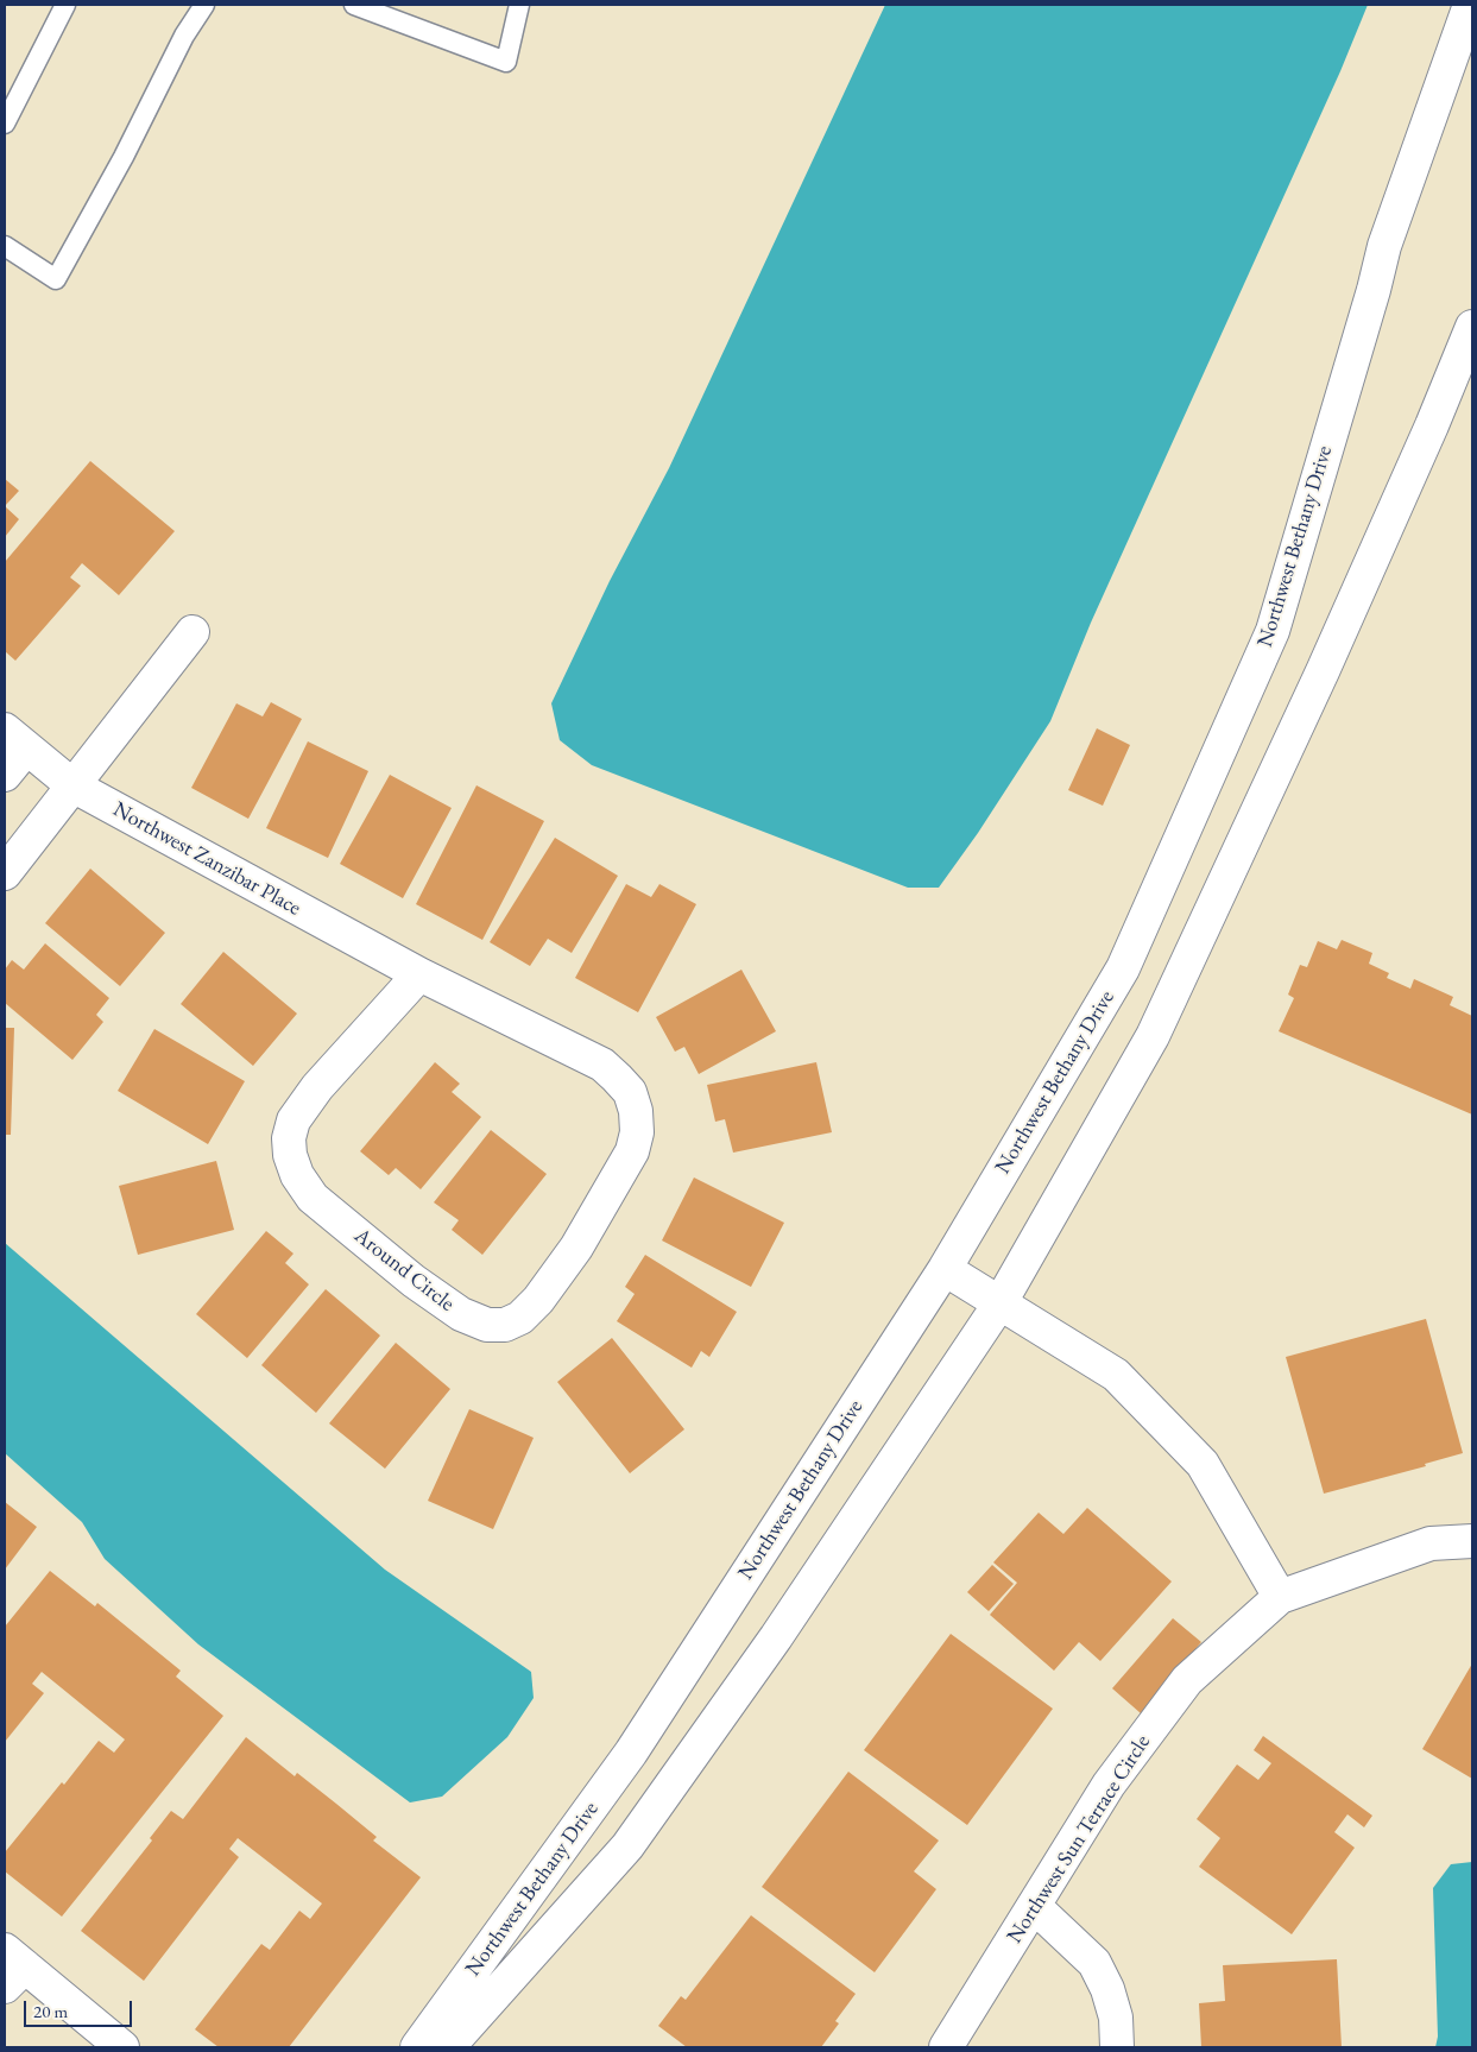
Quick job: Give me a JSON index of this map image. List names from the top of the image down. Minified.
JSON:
{"streets":{"street":["Northwest Bethany Drive","Northwest Zanzibar Place","Around Circle","Northwest Sun Terrace Circle"]},"crossings":[["Northwest Zanzibar Place","Around Circle"]],"scale_bar":"20 m"}
